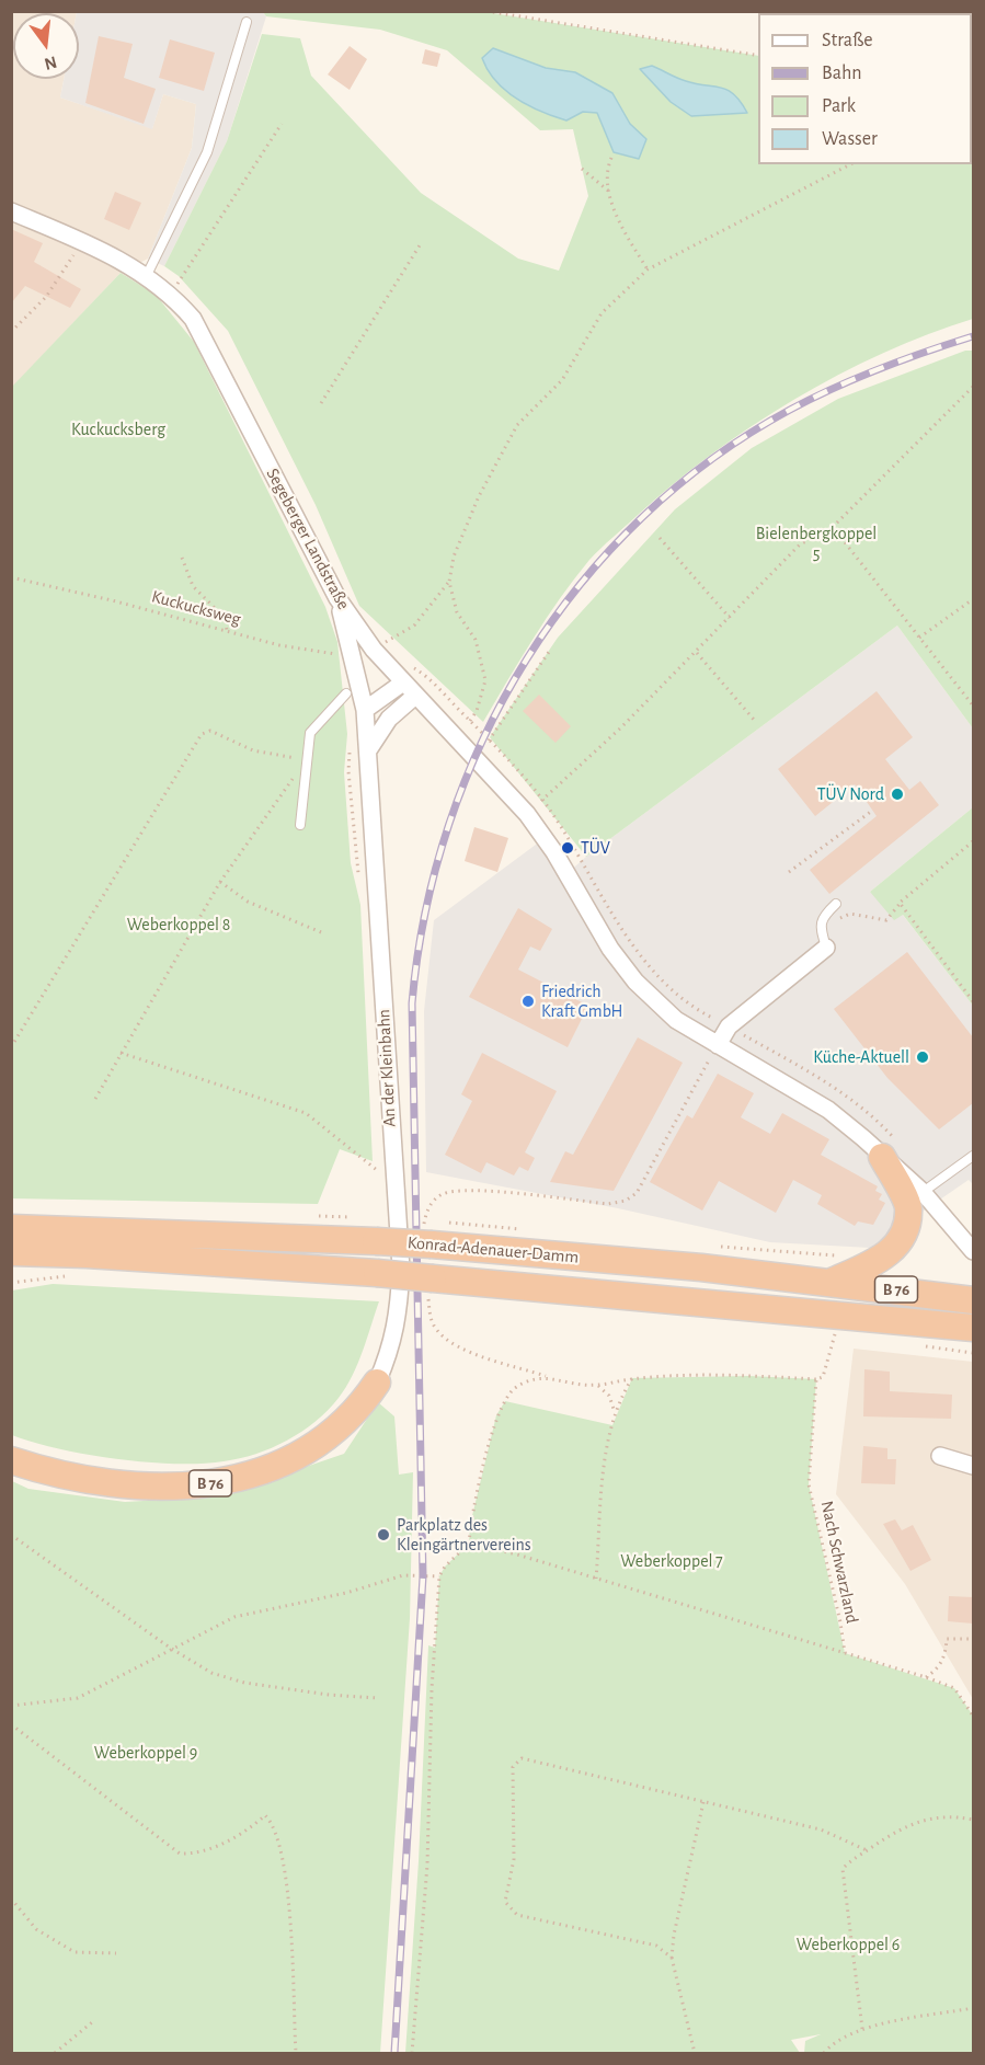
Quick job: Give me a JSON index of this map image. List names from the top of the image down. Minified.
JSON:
{"streets":{"highway":["Konrad-Adenauer-Damm","B 76"],"street":["Segeberger Landstraße","An der Kleinbahn"],"path":["Kuckucksweg","Nach Schwarzland"]},"crossings":[["Segeberger Landstraße","An der Kleinbahn"],["Kuckucksweg","An der Kleinbahn"],["An der Kleinbahn","B 76"],["Konrad-Adenauer-Damm","B 76"]],"parks":["Kuckucksberg","Bielenbergkoppel 5","Weberkoppel 8","Weberkoppel 7","Weberkoppel 9","Weberkoppel 6"],"places":["TÜV Nord","TÜV","Friedrich Kraft GmbH","Küche-Aktuell","Parkplatz des Kleingärtnervereins"],"legend":["Straße","Bahn","Park","Wasser"],"north":"bottom"}
